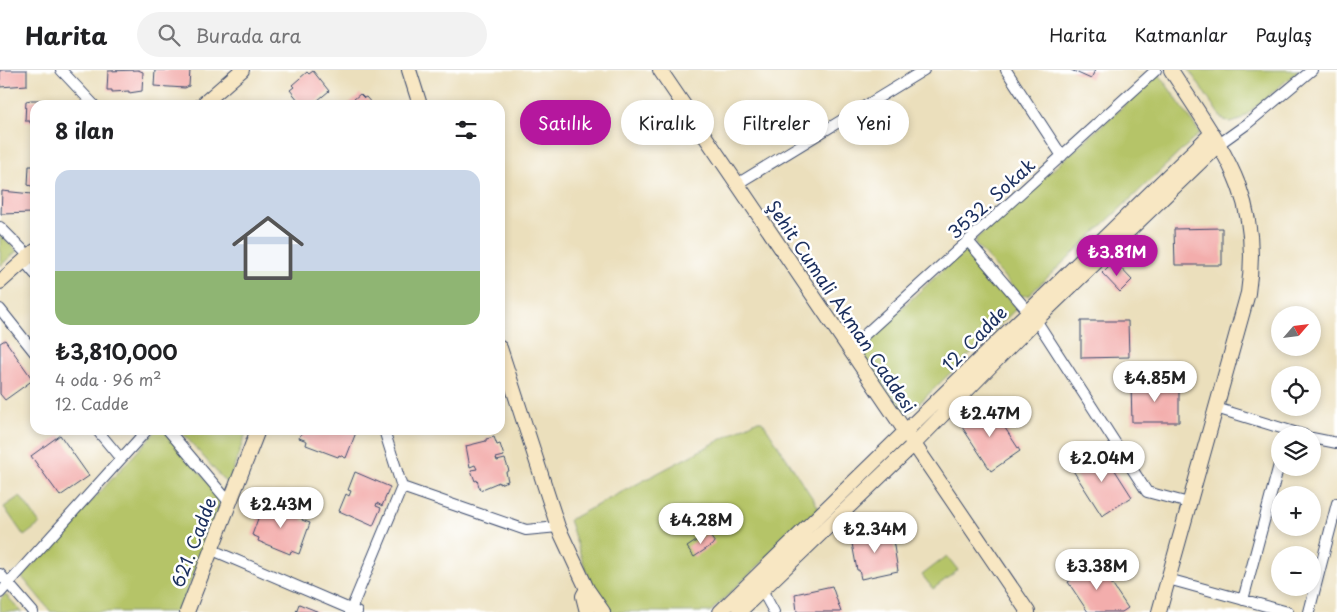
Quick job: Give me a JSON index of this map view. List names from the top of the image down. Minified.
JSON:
{"streets":{"main road":["Şehit Cumali Akman Caddesi","12. Cadde","621. Cadde"],"street":["3532. Sokak"]},"crossings":[["3532. Sokak","Şehit Cumali Akman Caddesi"],["Şehit Cumali Akman Caddesi","12. Cadde"]],"north":"top right","page":{"header":"Harita","search":"Burada ara","nav":["Harita","Katmanlar","Paylaş"],"chip":["Satılık","Kiralık","Filtreler","Yeni"],"heading":"8 ilan","list":[{"name":"₺3,810,000","note":"4 oda · 96 m² · 12. Cadde"}],"price":["₺3.81M","₺4.85M","₺2.47M","₺2.04M","₺2.43M","₺4.28M","₺2.34M","₺3.38M"],"map_buttons":["+","−"]}}
